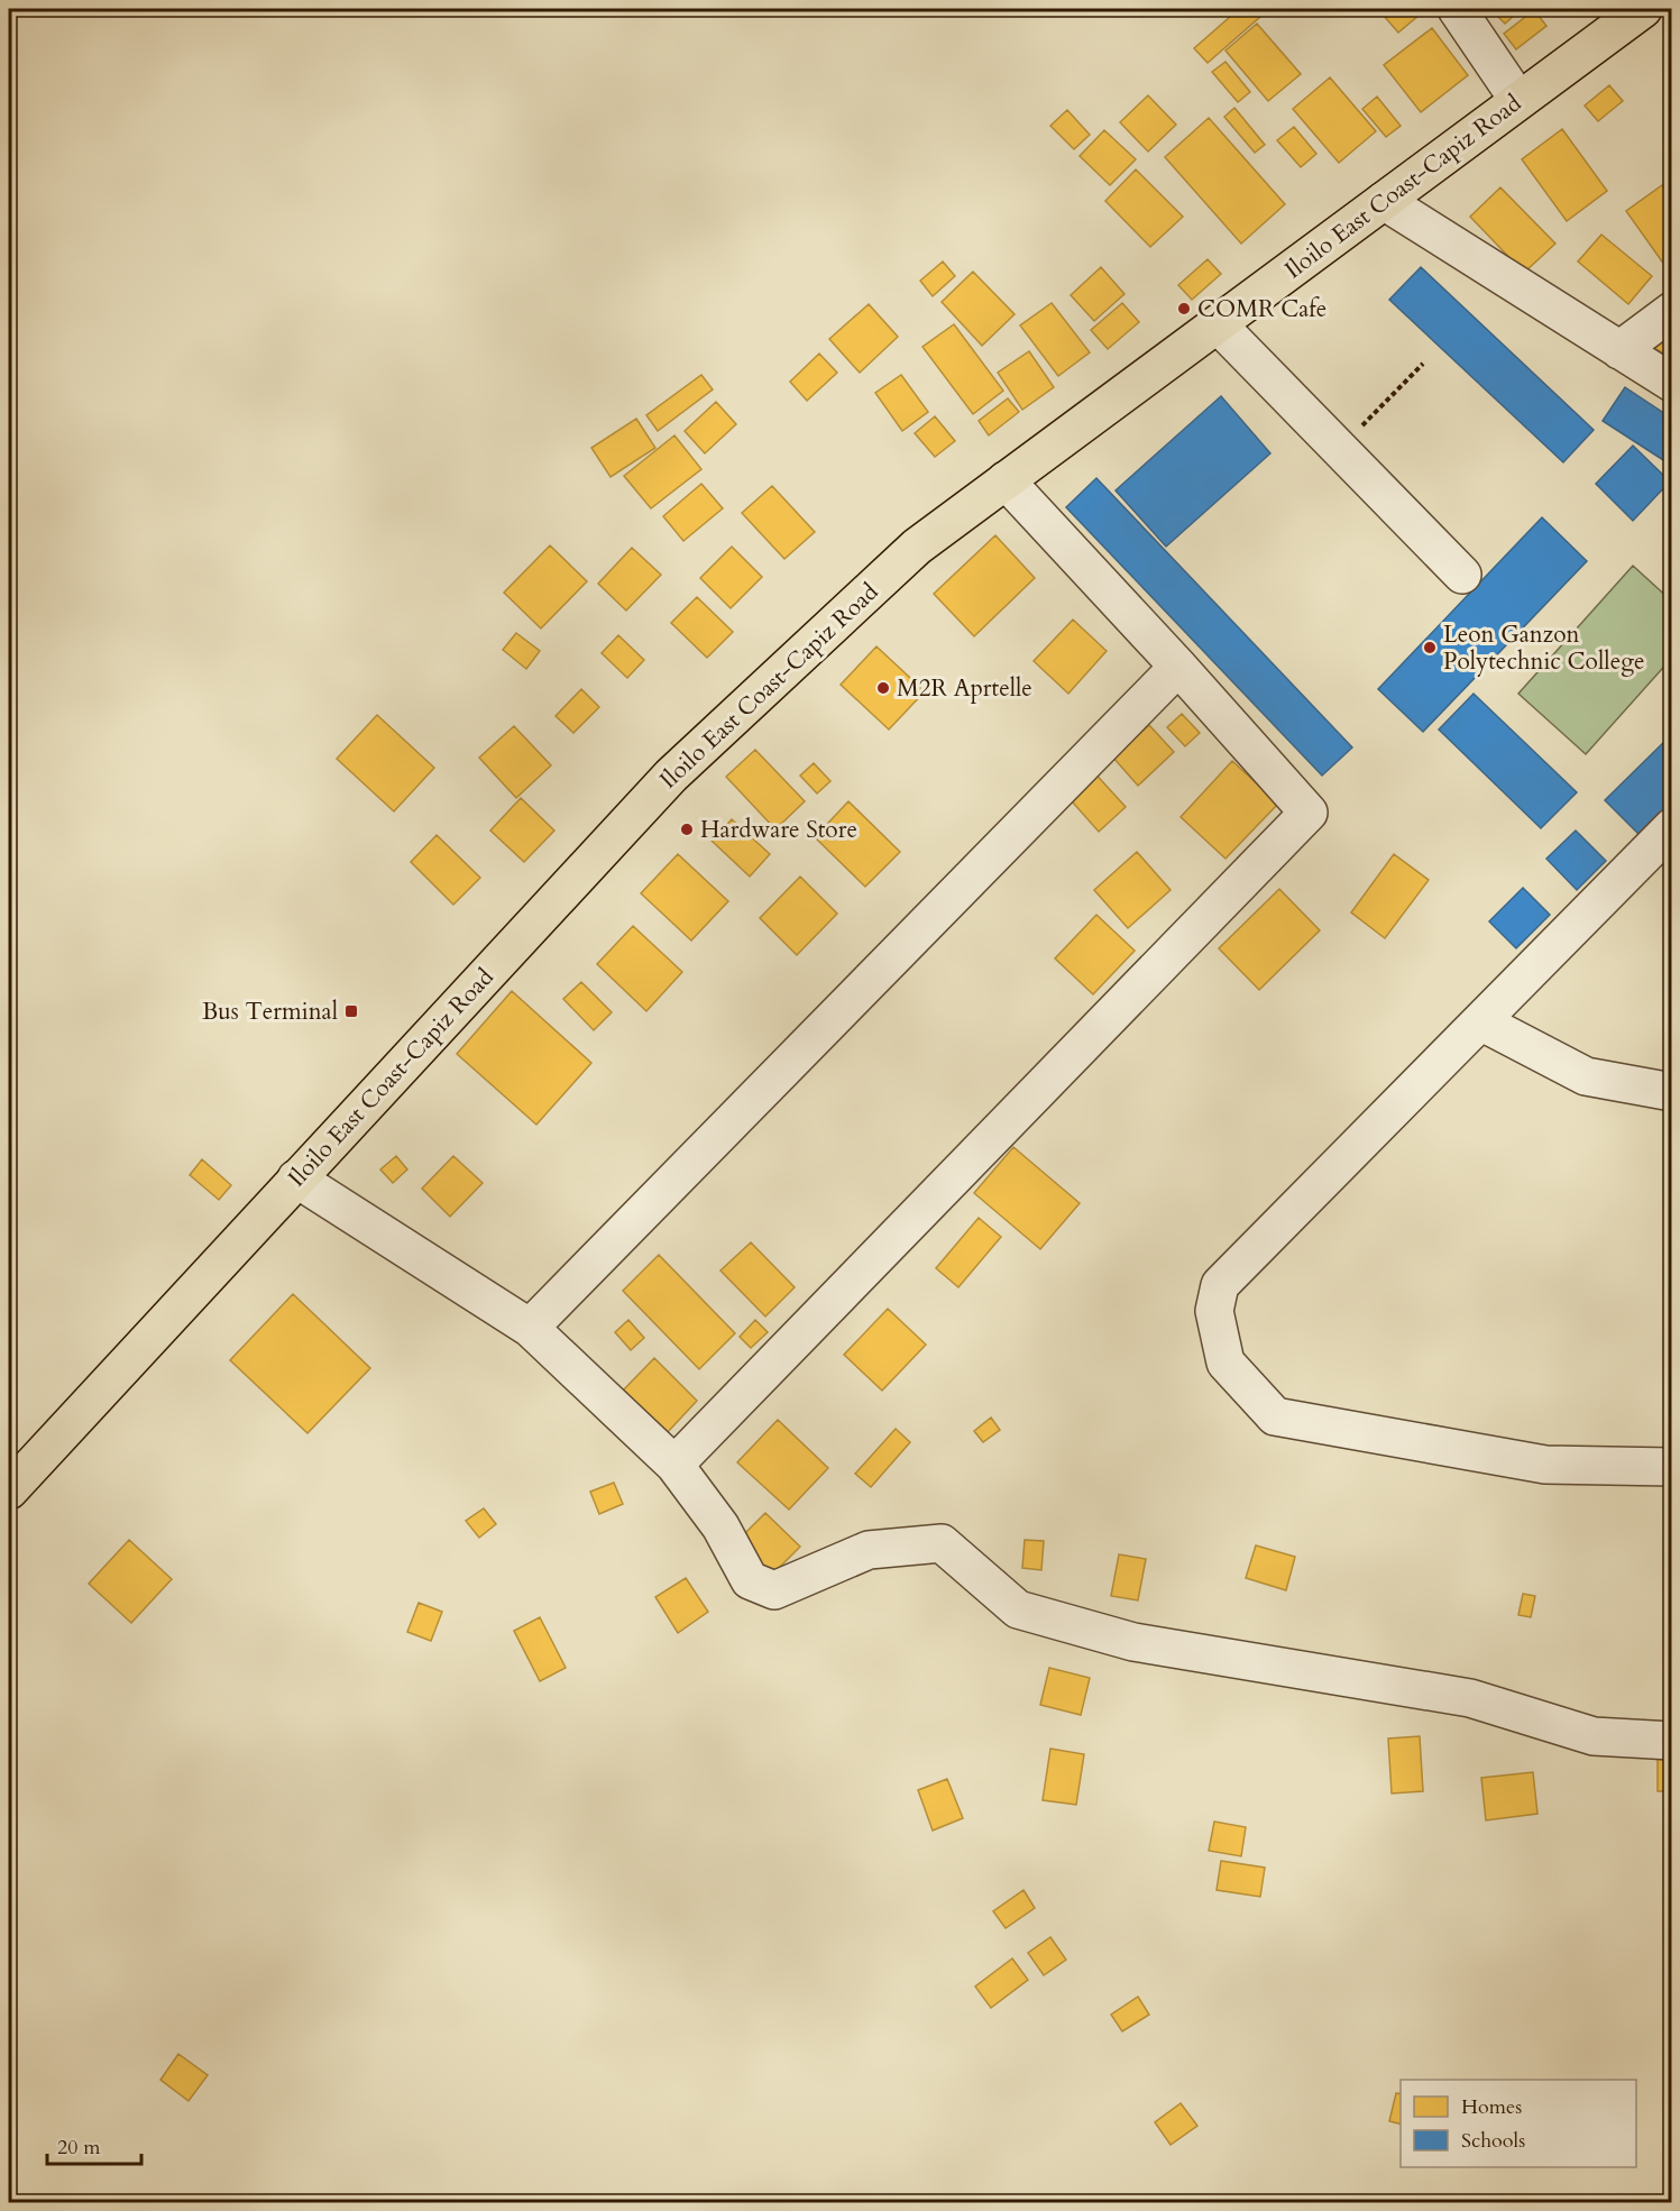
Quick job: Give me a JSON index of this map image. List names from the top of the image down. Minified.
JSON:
{"streets":{"main road":["Iloilo East Coast-Capiz Road"]},"places":{"other":["COMR Cafe","Leon Ganzon Polytechnic College","M2R Aprtelle","Hardware Store"],"transit":["Bus Terminal"]},"legend":["Homes","Schools"],"scale_bar":"20 m"}
